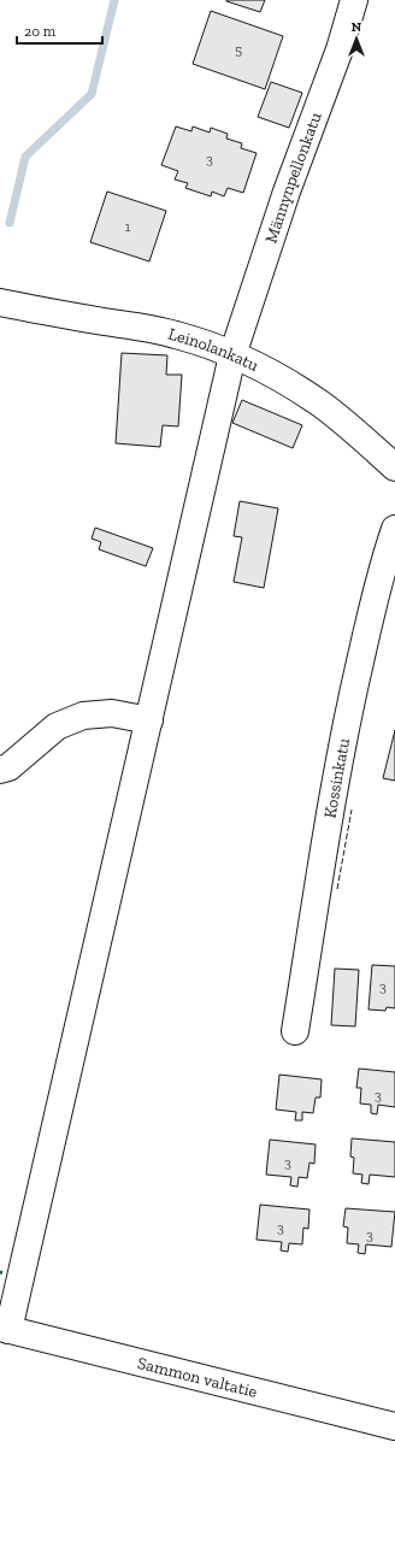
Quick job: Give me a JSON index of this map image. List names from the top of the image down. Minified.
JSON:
{"streets":{"street":["Männynpellonkatu","Leinolankatu","Kossinkatu","Sammon valtatie"]},"crossings":[["Männynpellonkatu","Leinolankatu"],["Männynpellonkatu","Sammon valtatie"]],"house_numbers":["5","3","1","3","3","3","3","3"],"scale_bar":"20 m","north":"top"}
